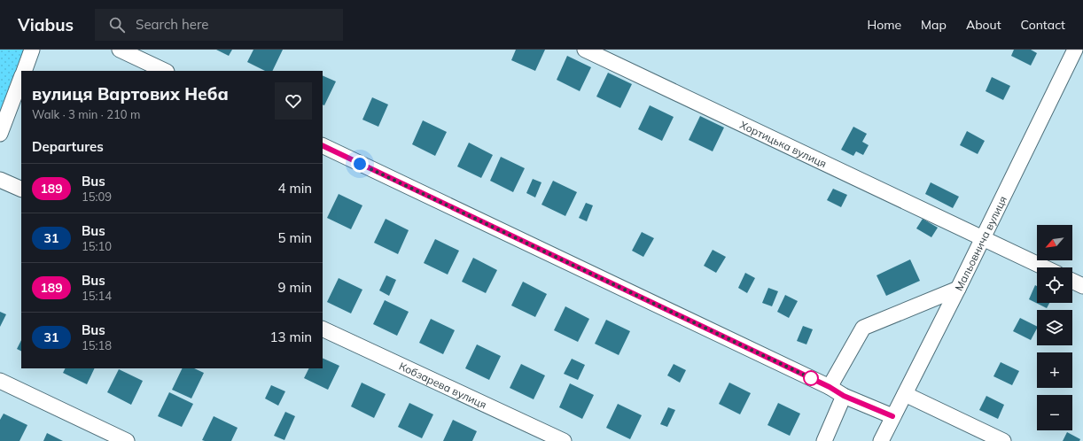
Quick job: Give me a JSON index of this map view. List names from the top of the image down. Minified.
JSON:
{"streets":{"street":["Хортицька вулиця","Мальовнича вулиця","Кобзарева вулиця"]},"crossings":[["Хортицька вулиця","Мальовнича вулиця"]],"lines":["bus line 189"],"north":"bottom left","page":{"header":"Viabus","search":"Search here","nav":["Home","Map","About","Contact"],"heading":[["вулиця Вартових Неба","Walk · 3 min · 210 m"],"Departures"],"list":[{"mark":"189","name":"Bus","note":"15:09","value":"4 min"},{"mark":"31","name":"Bus","note":"15:10","value":"5 min"},{"mark":"189","name":"Bus","note":"15:14","value":"9 min"},{"mark":"31","name":"Bus","note":"15:18","value":"13 min"}],"map_buttons":["+","−"]}}
